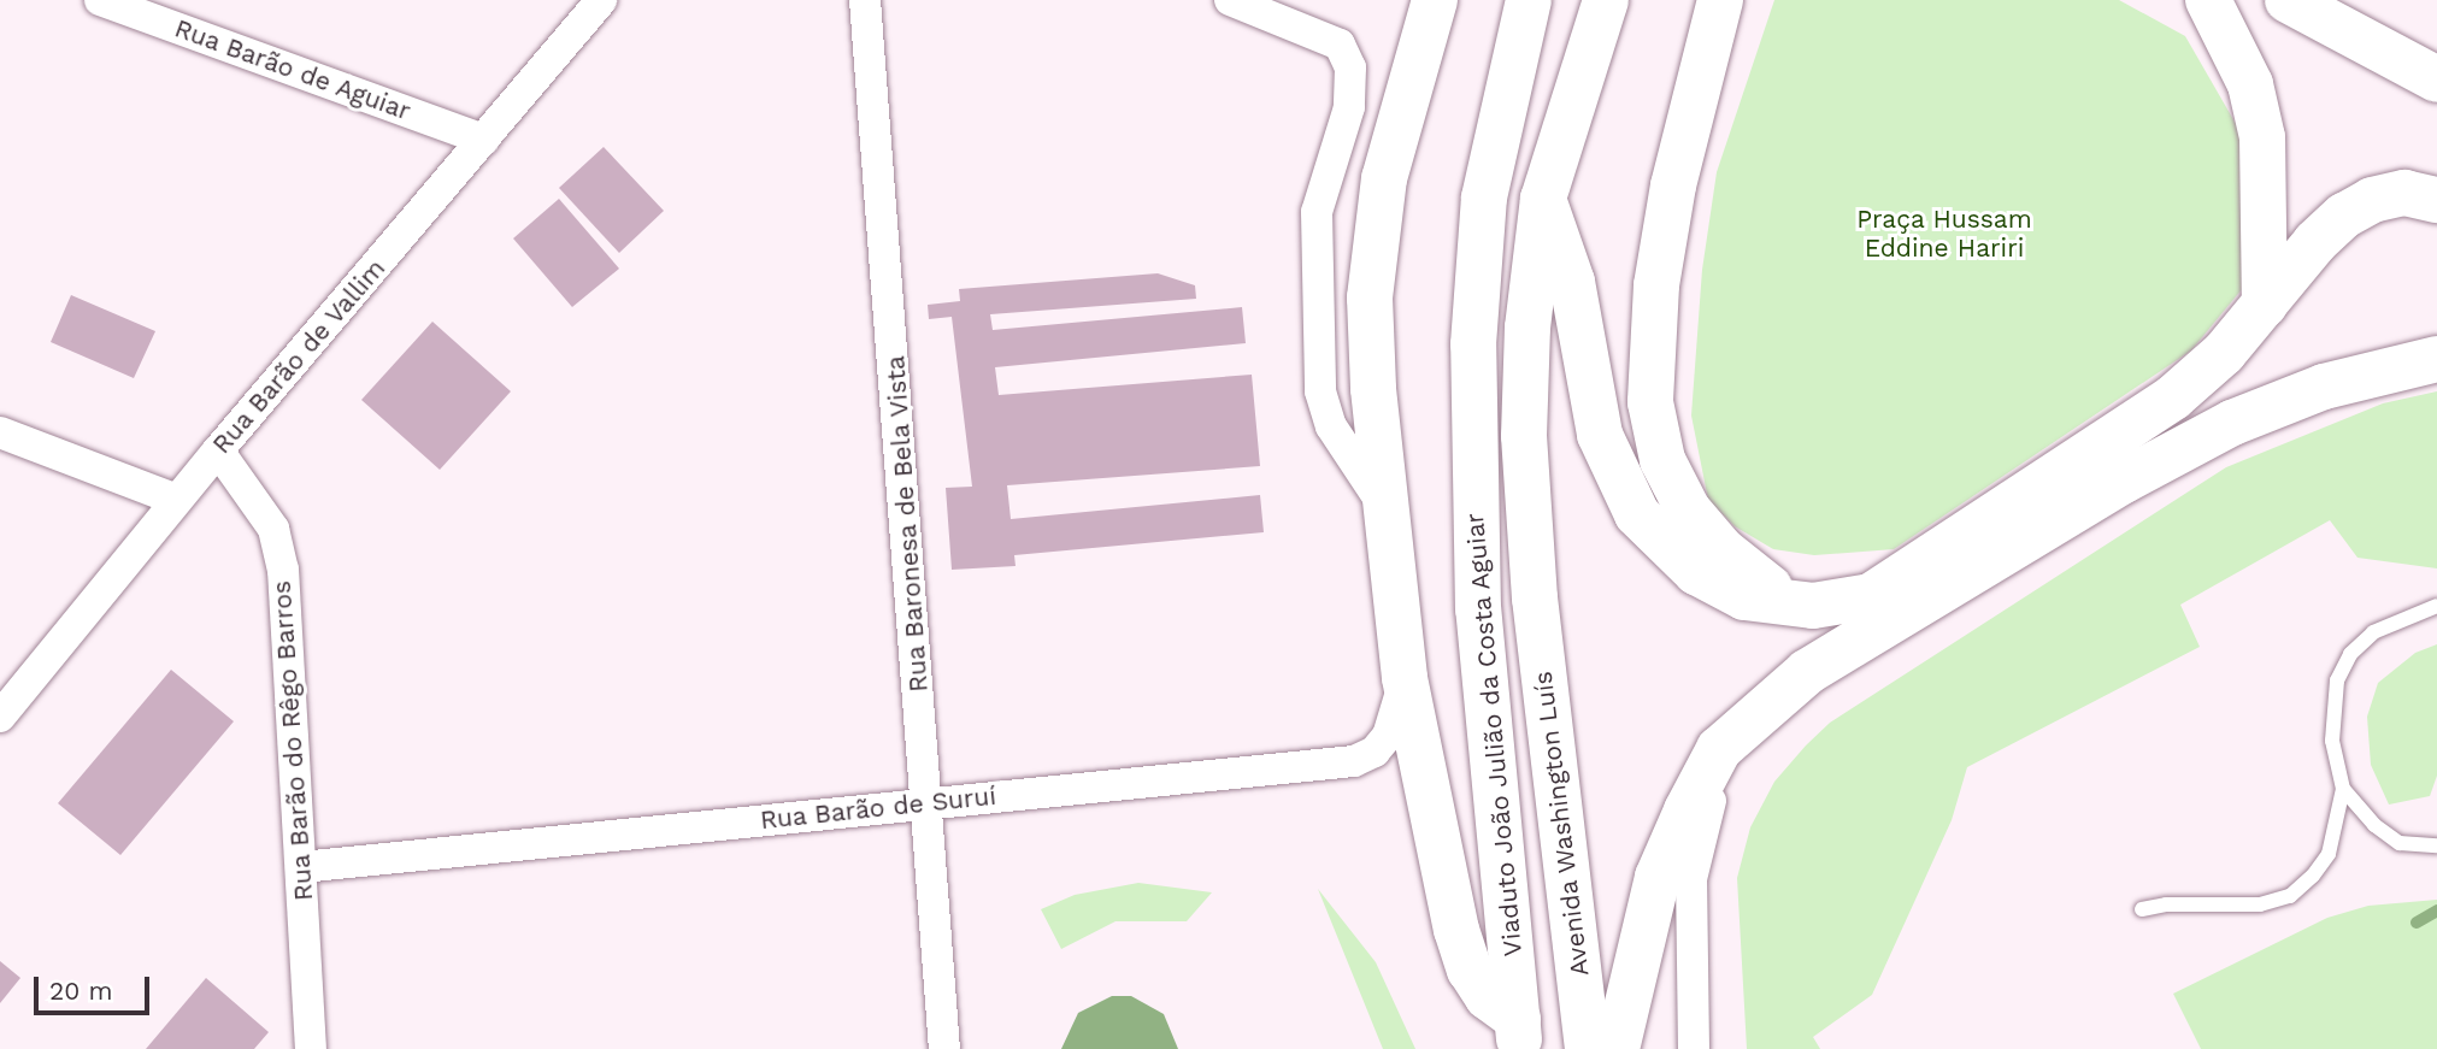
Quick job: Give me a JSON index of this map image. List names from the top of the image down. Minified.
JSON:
{"streets":{"highway":["Viaduto João Julião da Costa Aguiar","Avenida Washington Luís"],"street":["Rua Barão de Aguiar","Rua Barão de Vallim","Rua Baronesa de Bela Vista","Rua Barão do Rêgo Barros","Rua Barão de Suruí"]},"crossings":[["Rua Barão de Aguiar","Rua Barão de Vallim"],["Rua Barão de Vallim","Rua Barão do Rêgo Barros"],["Rua Baronesa de Bela Vista","Rua Barão de Suruí"],["Viaduto João Julião da Costa Aguiar","Avenida Washington Luís"],["Rua Barão do Rêgo Barros","Rua Barão de Suruí"]],"parks":["Praça Hussam Eddine Hariri"],"scale_bar":"20 m"}
